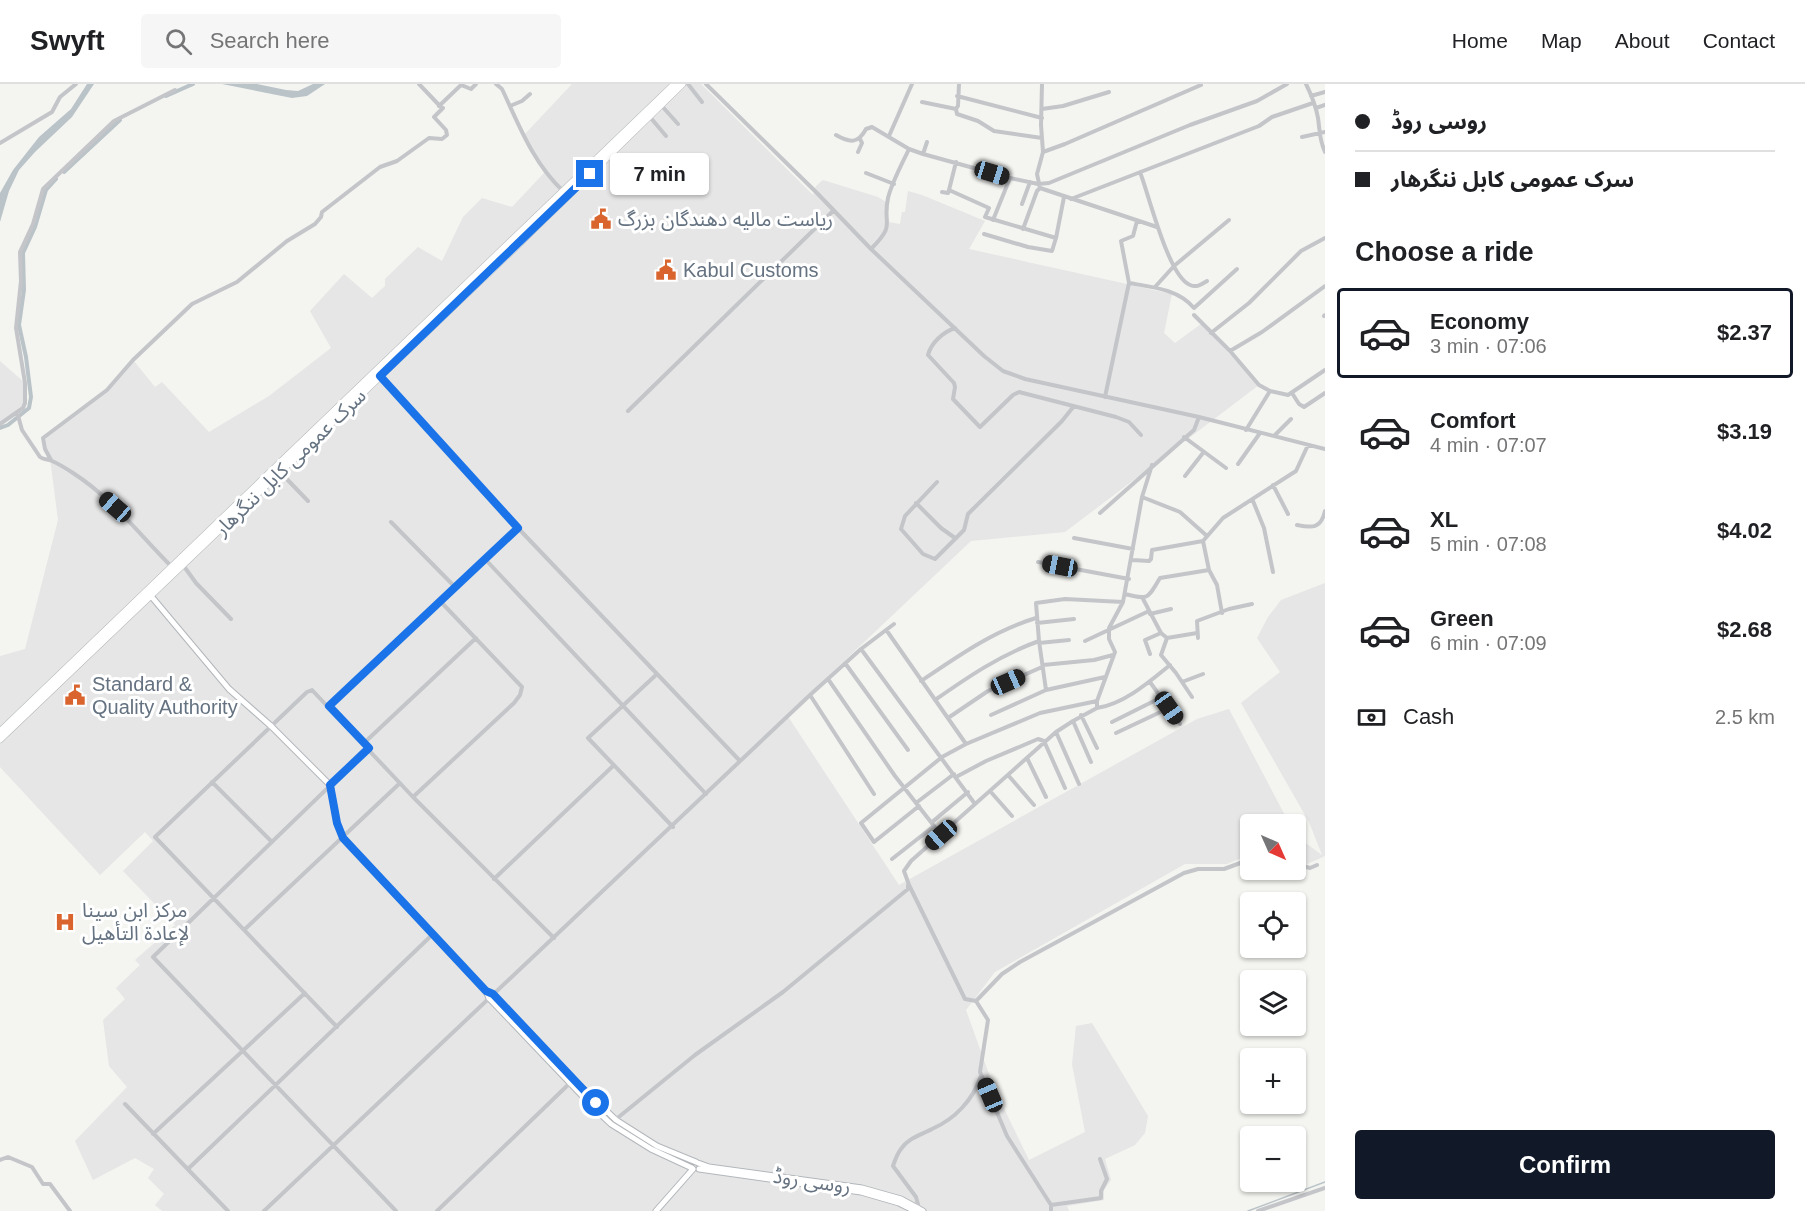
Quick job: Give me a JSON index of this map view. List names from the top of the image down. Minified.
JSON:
{"streets":{"highway":["سرک عمومی کابل ننگرهار"],"main road":["روسی روڈ"]},"places":{"public building":["ریاست مالیه دهندگان بزرگ","Kabul Customs","Standard & Quality Authority"],"hospital":["مركز ابن سينا لإعادة التأهيل"]},"north":"bottom right","page":{"header":"Swyft","search":"Search here","nav":["Home","Map","About","Contact"],"banner":["روسی روڈ","سرک عمومی کابل ننگرهار"],"bubble":"7 min","heading":"Choose a ride","list":[{"name":"Economy","note":"3 min · 07:06","value":"$2.37"},{"name":"Comfort","note":"4 min · 07:07","value":"$3.19"},{"name":"XL","note":"5 min · 07:08","value":"$4.02"},{"name":"Green","note":"6 min · 07:09","value":"$2.68"}],"pay":["Cash","2.5 km"],"map_buttons":["+","−"],"buttons":"Confirm"}}
